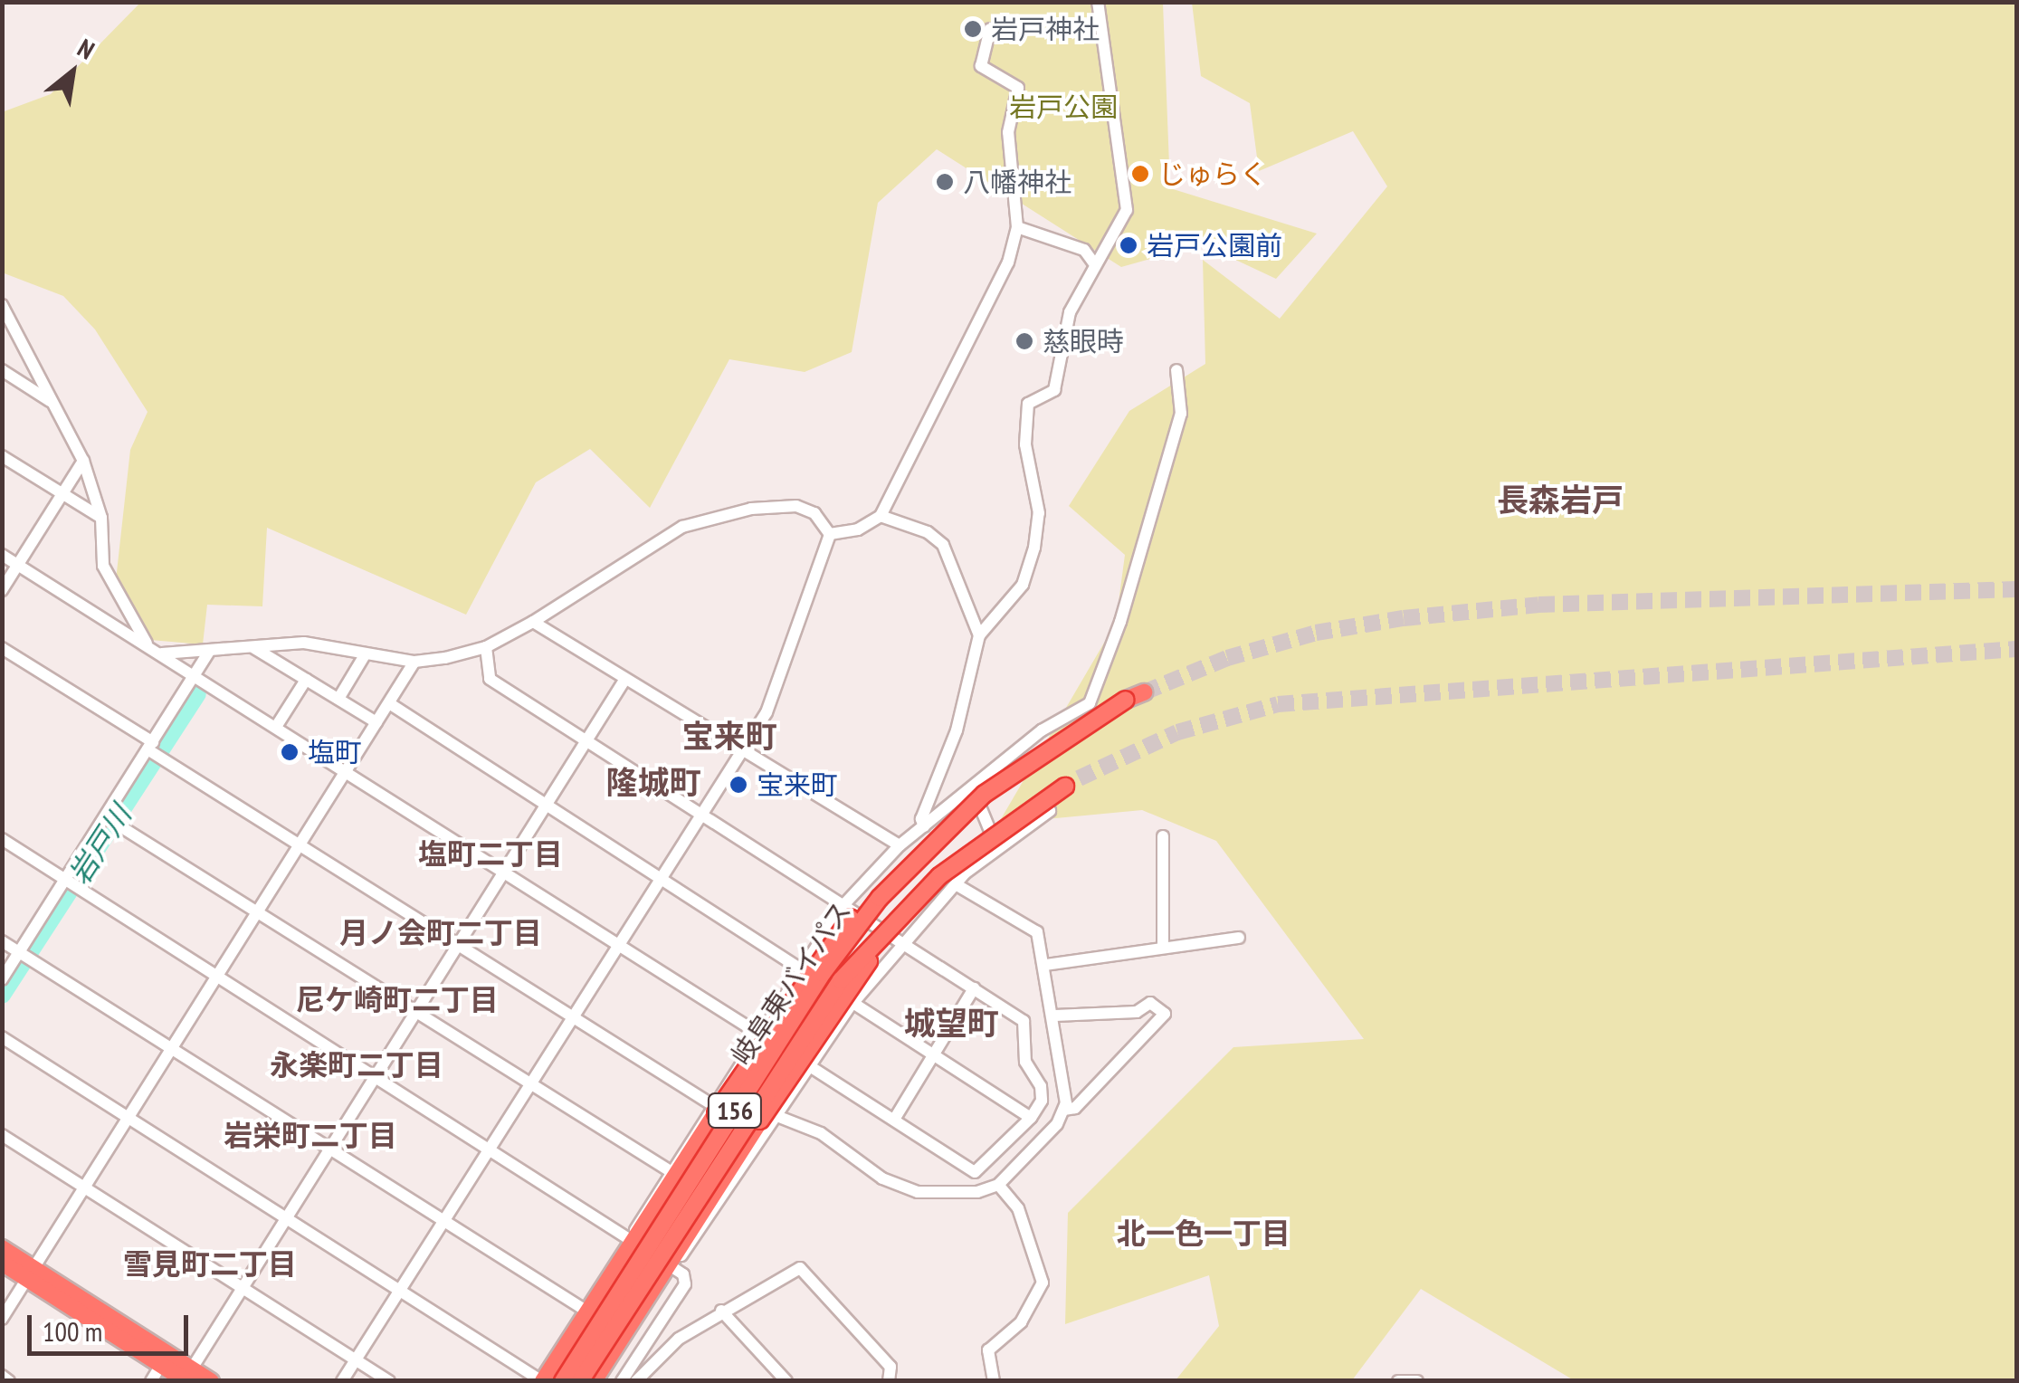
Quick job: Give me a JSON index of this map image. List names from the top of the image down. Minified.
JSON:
{"streets":{"highway":["岐阜東バイパス","156"]},"crossings":[["岐阜東バイパス","156"]],"districts":["長森岩戸","宝来町","隆城町","塩町二丁目","月ノ会町二丁目","尼ケ崎町二丁目","城望町","永楽町二丁目","岩栄町二丁目","北一色一丁目","雪見町二丁目"],"water":["岩戸川"],"parks":["岩戸公園"],"places":["岩戸神社","じゅらく","八幡神社","岩戸公園前","慈眼時","塩町","宝来町"],"scale_bar":"100 m","north":"top right"}
